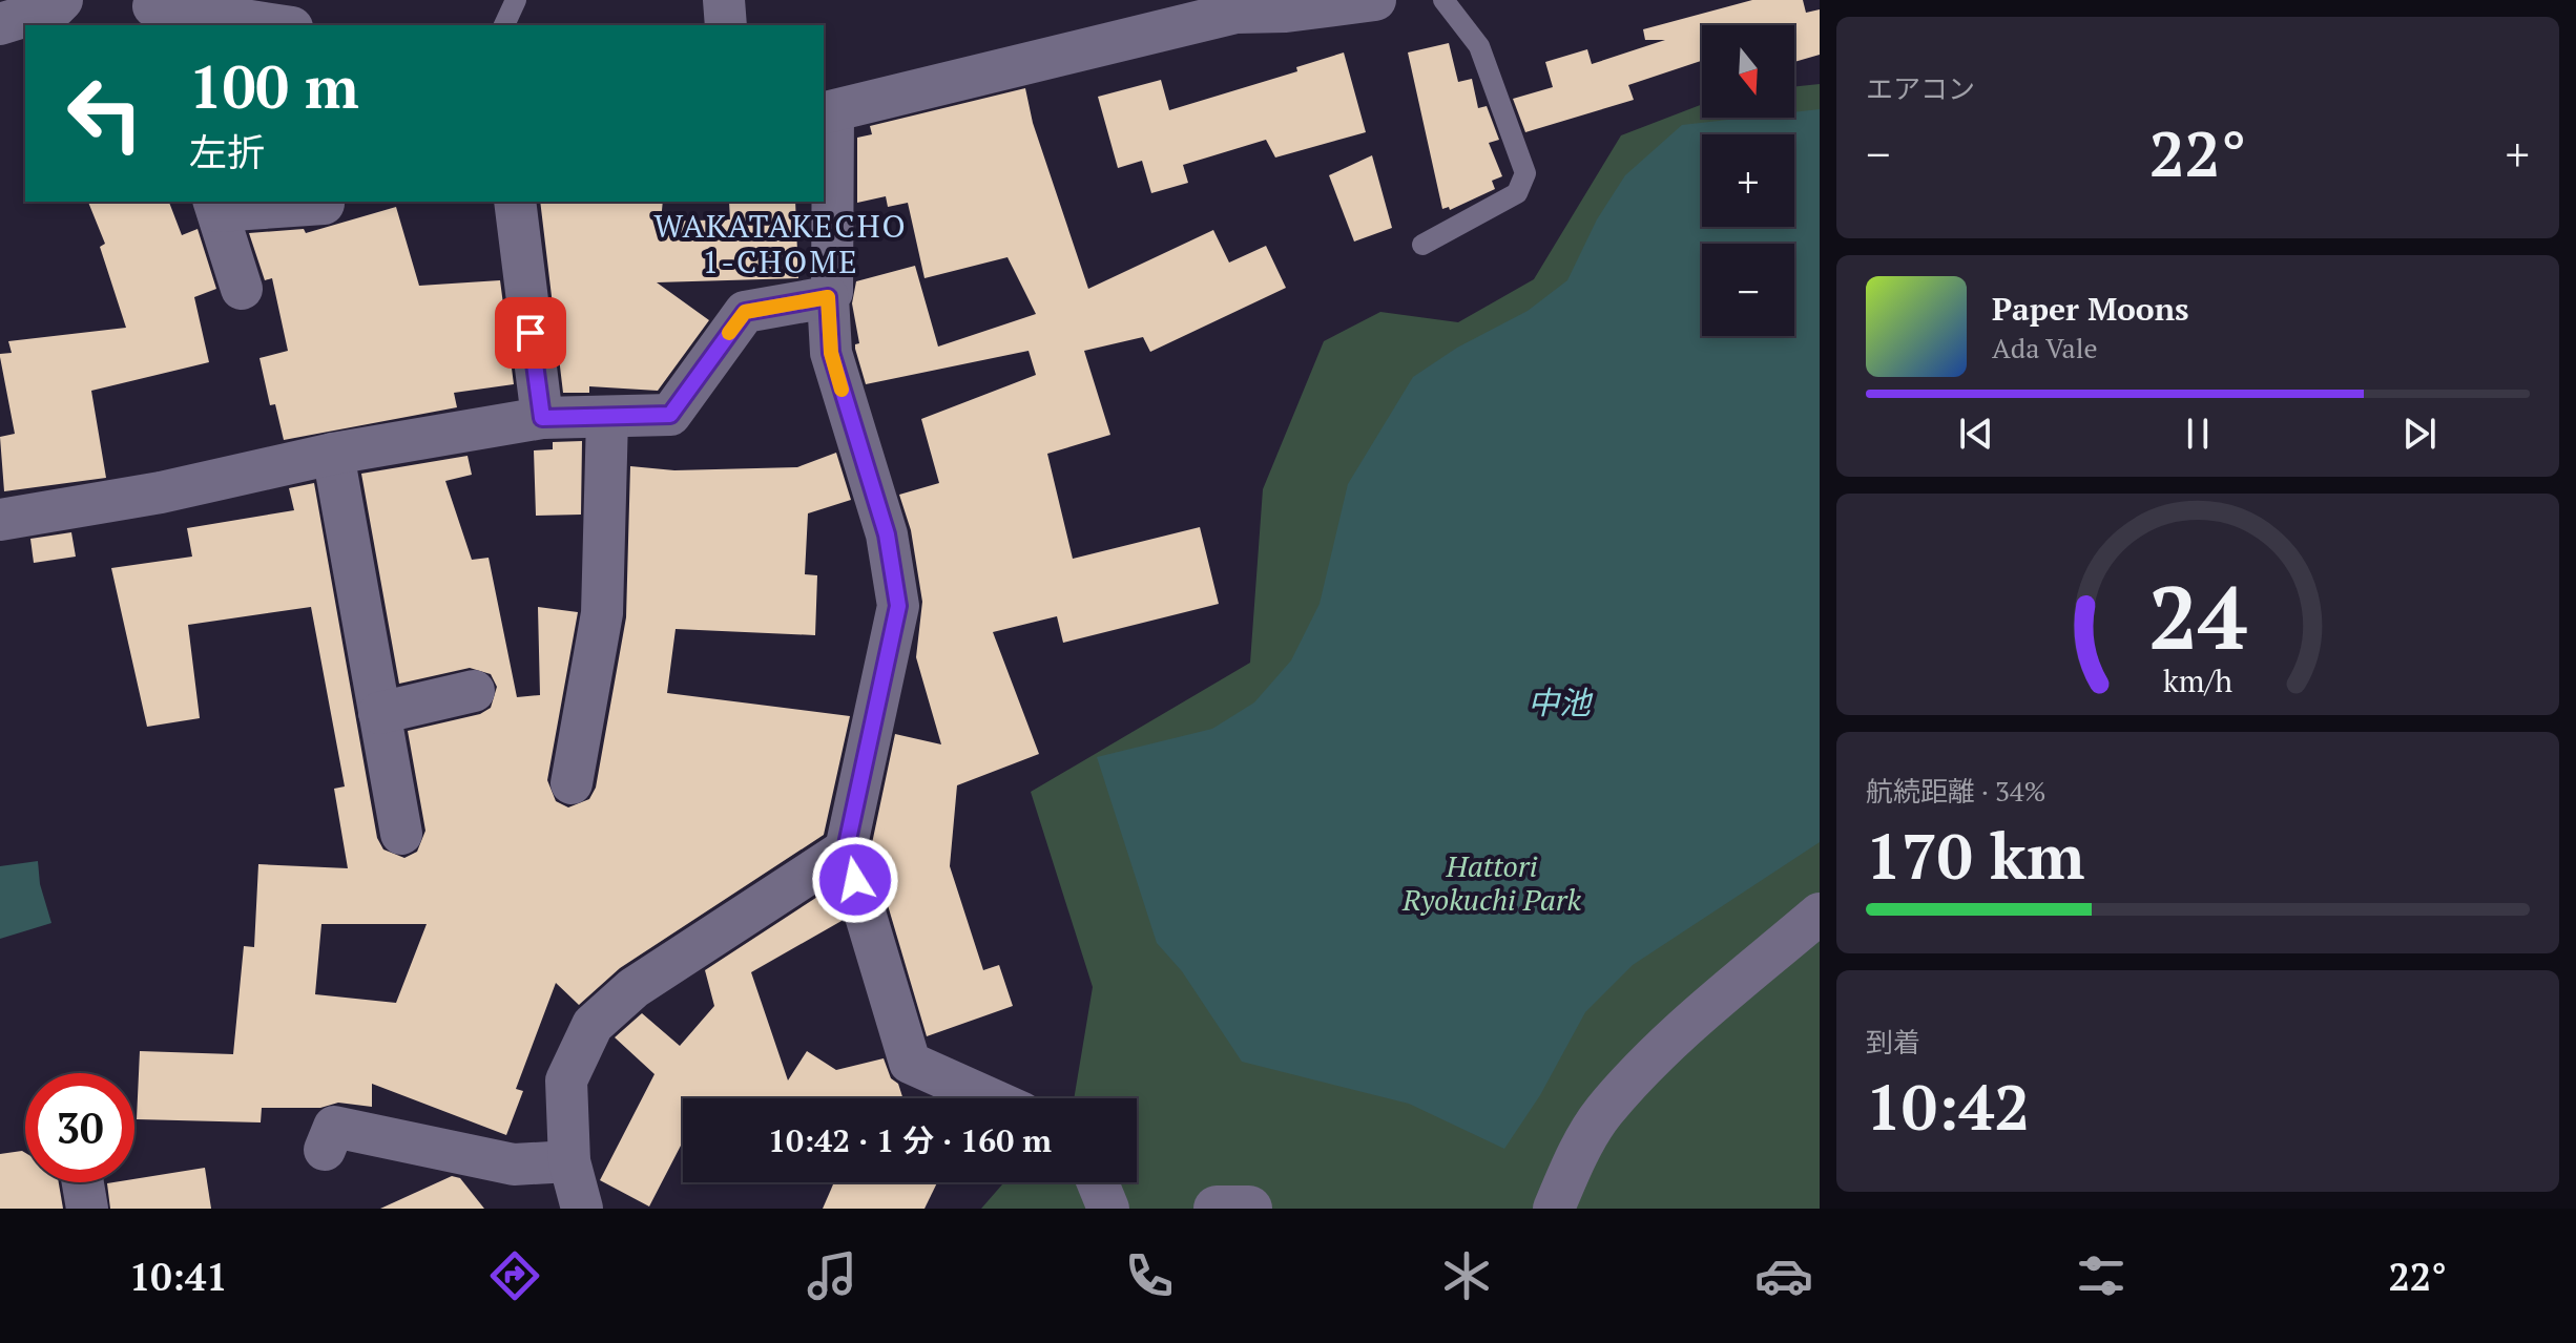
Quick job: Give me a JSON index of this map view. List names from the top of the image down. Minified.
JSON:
{"districts":["WAKATAKECHO 1-CHOME"],"water":["中池"],"parks":["Hattori Ryokuchi Park"],"north":"bottom","page":{"tile":["エアコン",["航続距離 · 34%","170 km"],["到着","10:42"]],"map_buttons":["+","−"],"turn":["100 m","左折"],"heat":["−","22°","+"],"song":["Paper Moons","Ada Vale"],"limit":"30","trip":"10:42 · 1 分 · 160 m","tabs":["10:41","22°"],"gauge":["24","km/h"]}}
